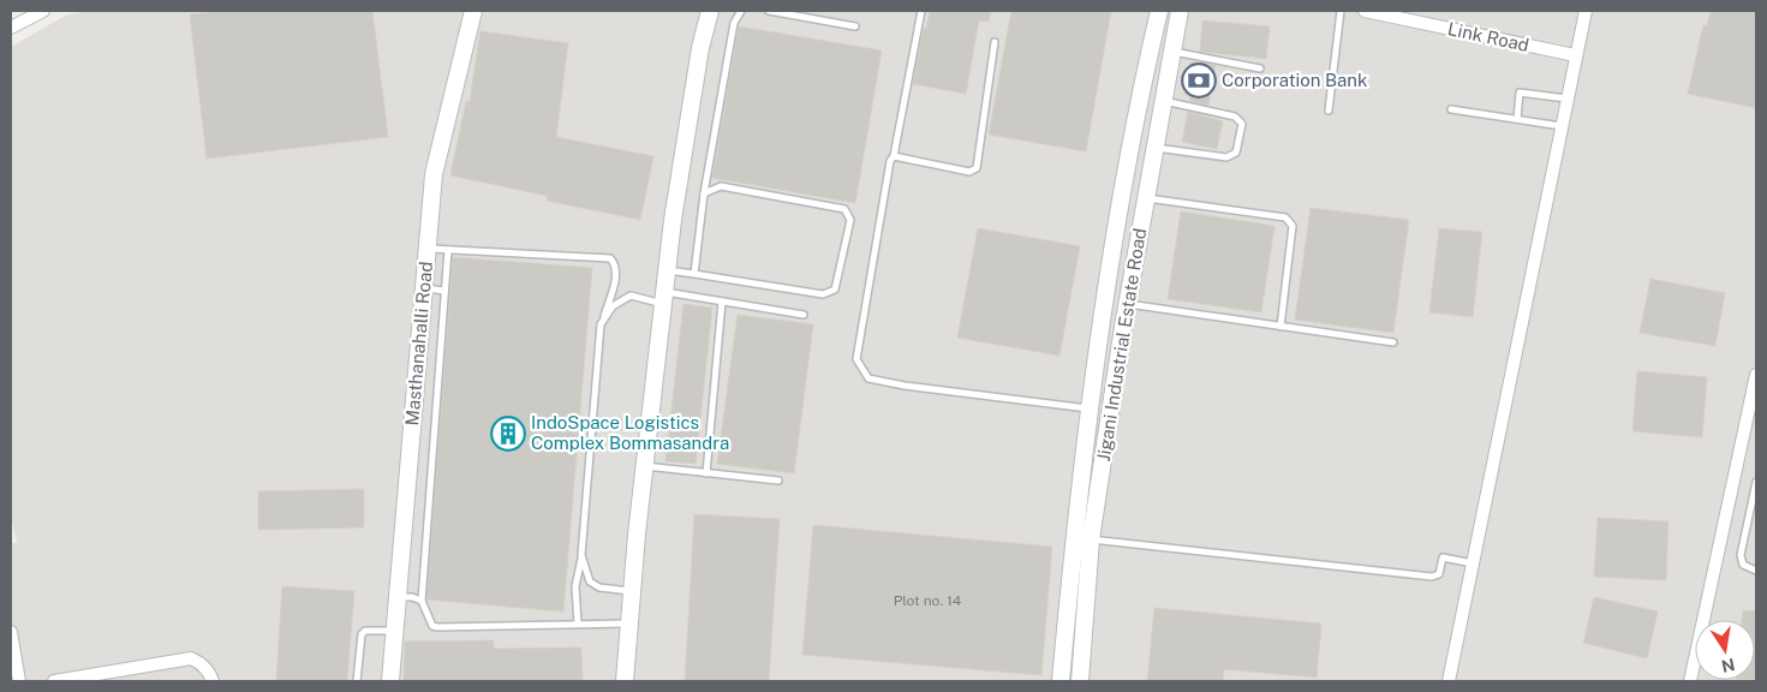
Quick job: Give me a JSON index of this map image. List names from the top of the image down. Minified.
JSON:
{"streets":{"main road":["Masthanahalli Road","Jigani Industrial Estate Road"],"street":["Link Road"]},"places":{"bank":["Corporation Bank"],"building":["IndoSpace Logistics Complex Bommasandra"]},"house_numbers":["Plot no. 14"],"north":"bottom"}
